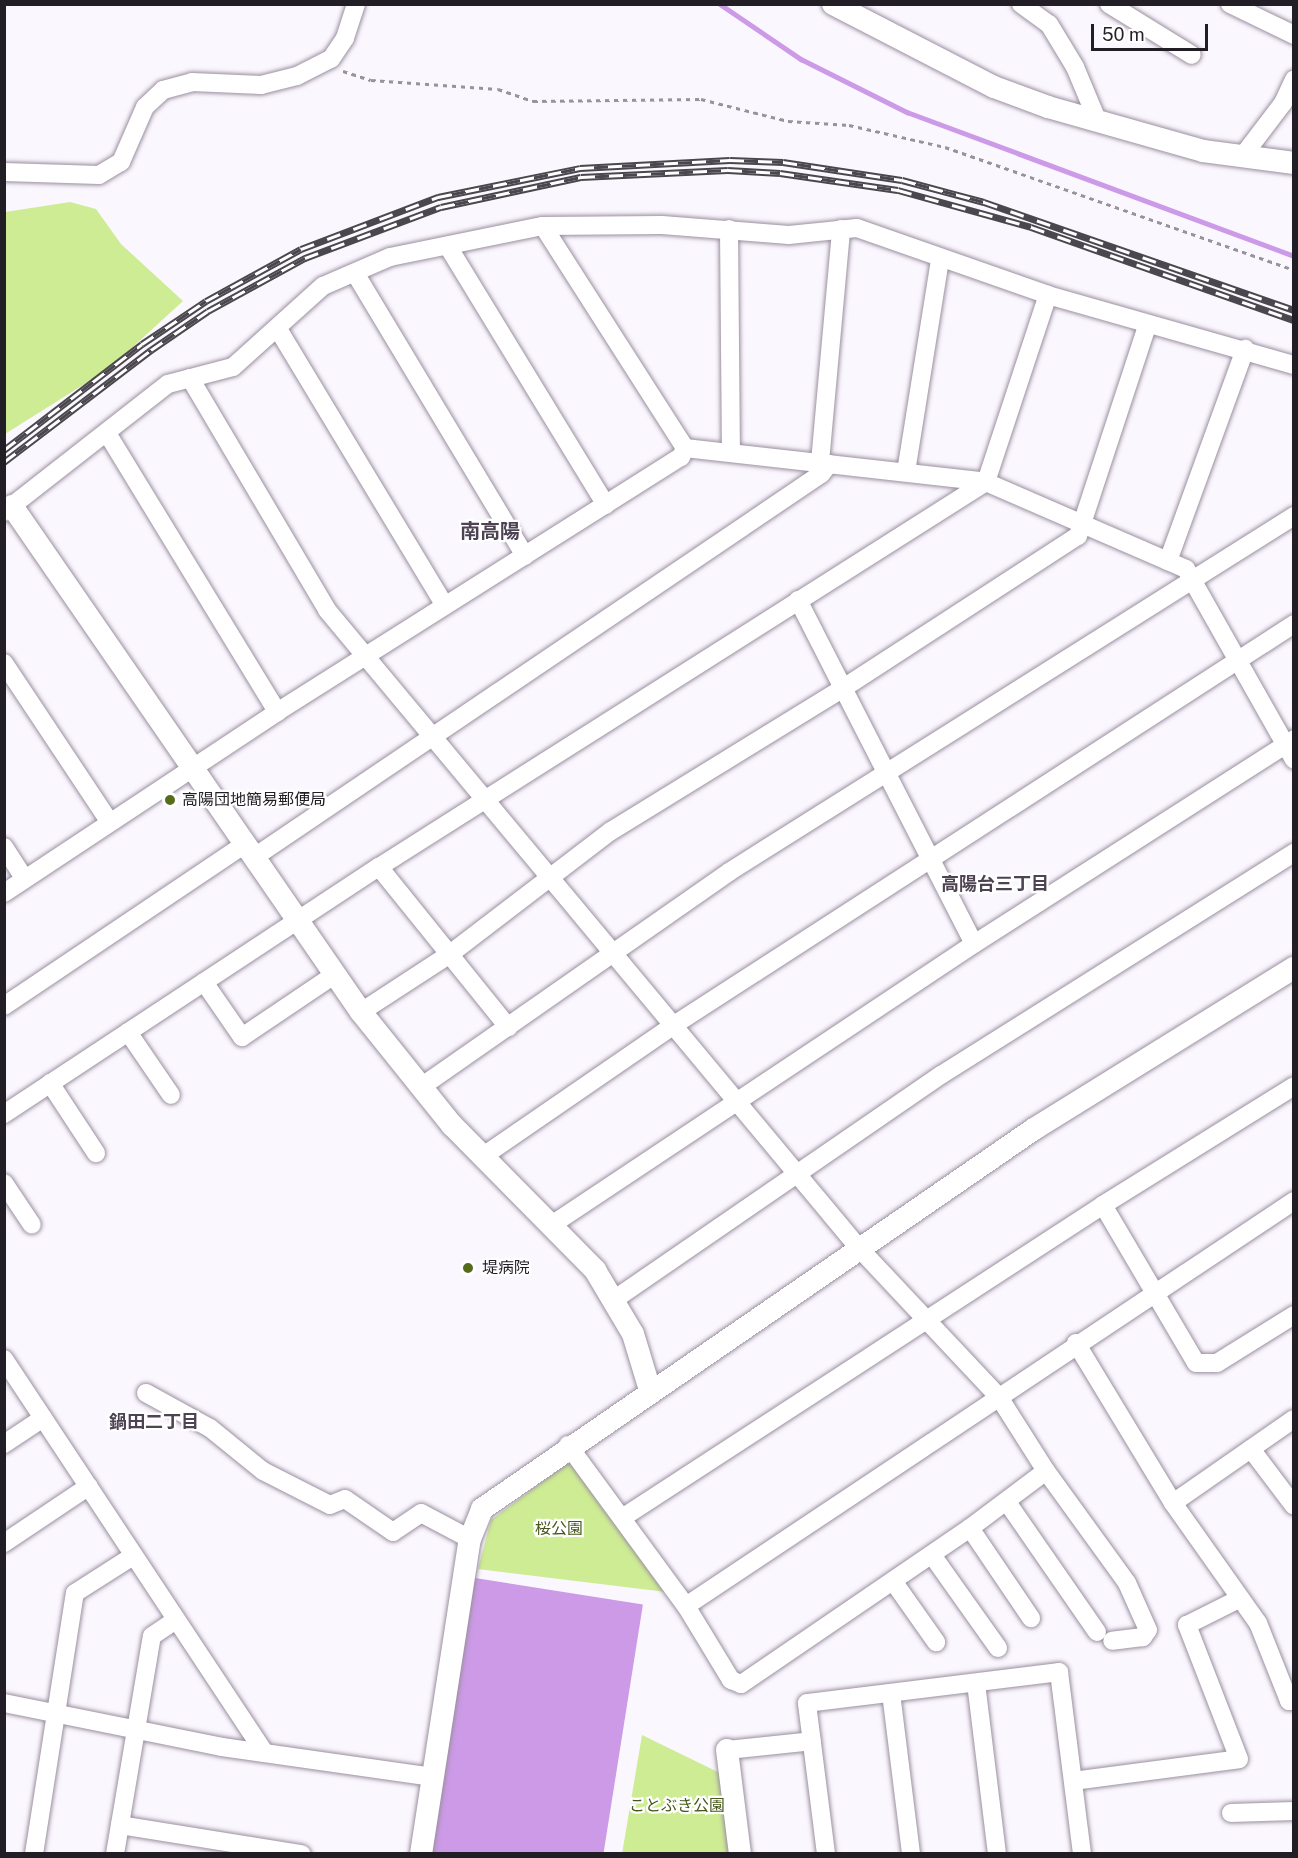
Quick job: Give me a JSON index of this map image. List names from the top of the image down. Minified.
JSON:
{"districts":["南高陽","高陽台三丁目","鍋田二丁目"],"parks":["桜公園","ことぶき公園"],"places":["高陽団地簡易郵便局","堤病院"],"scale_bar":"50 m"}
